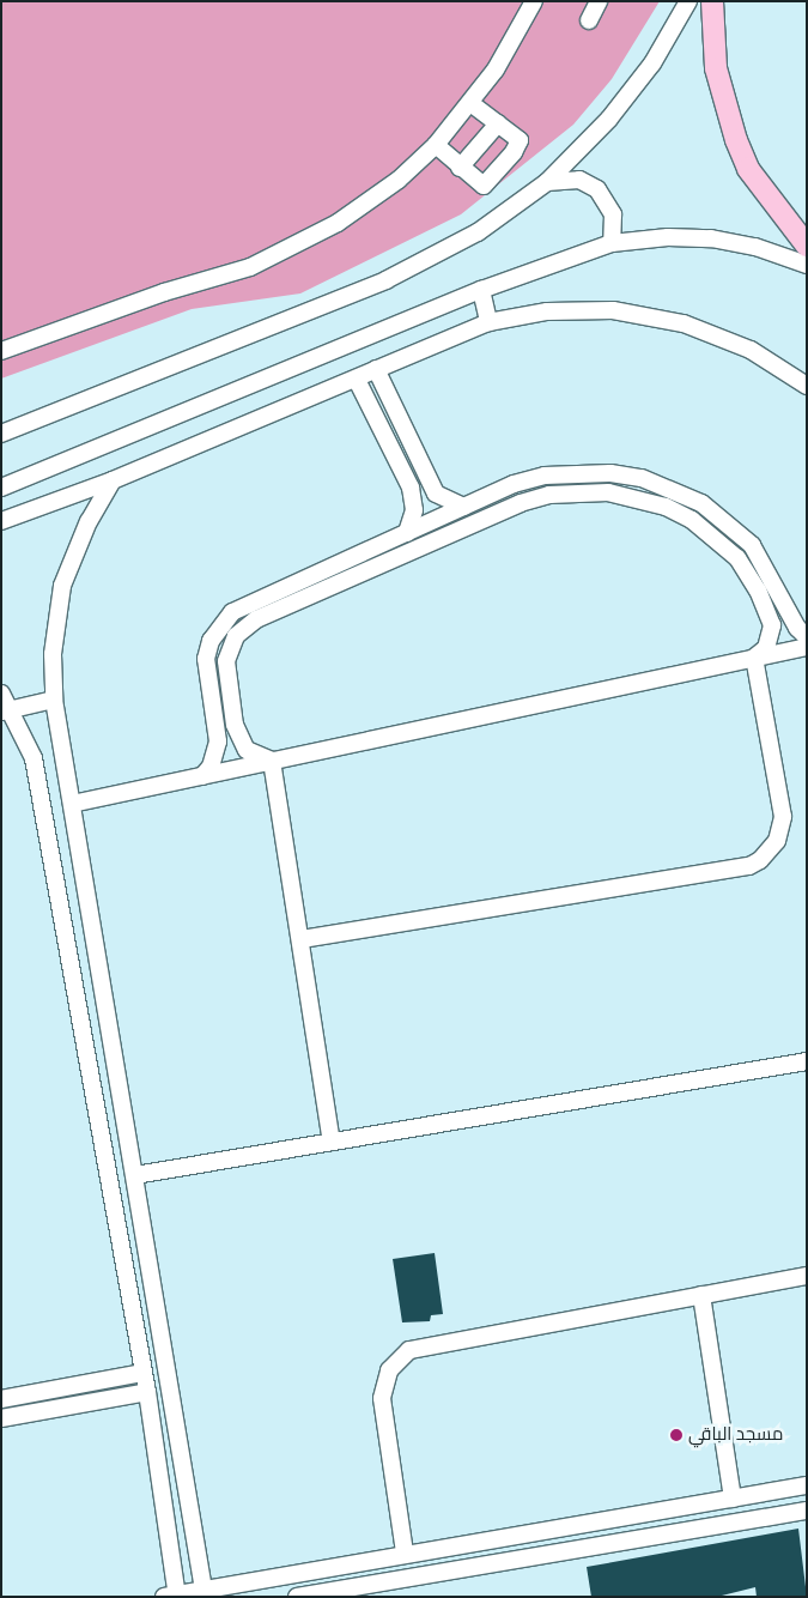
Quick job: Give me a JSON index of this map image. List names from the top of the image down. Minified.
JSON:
{"places":["مسجد الباقي"]}
